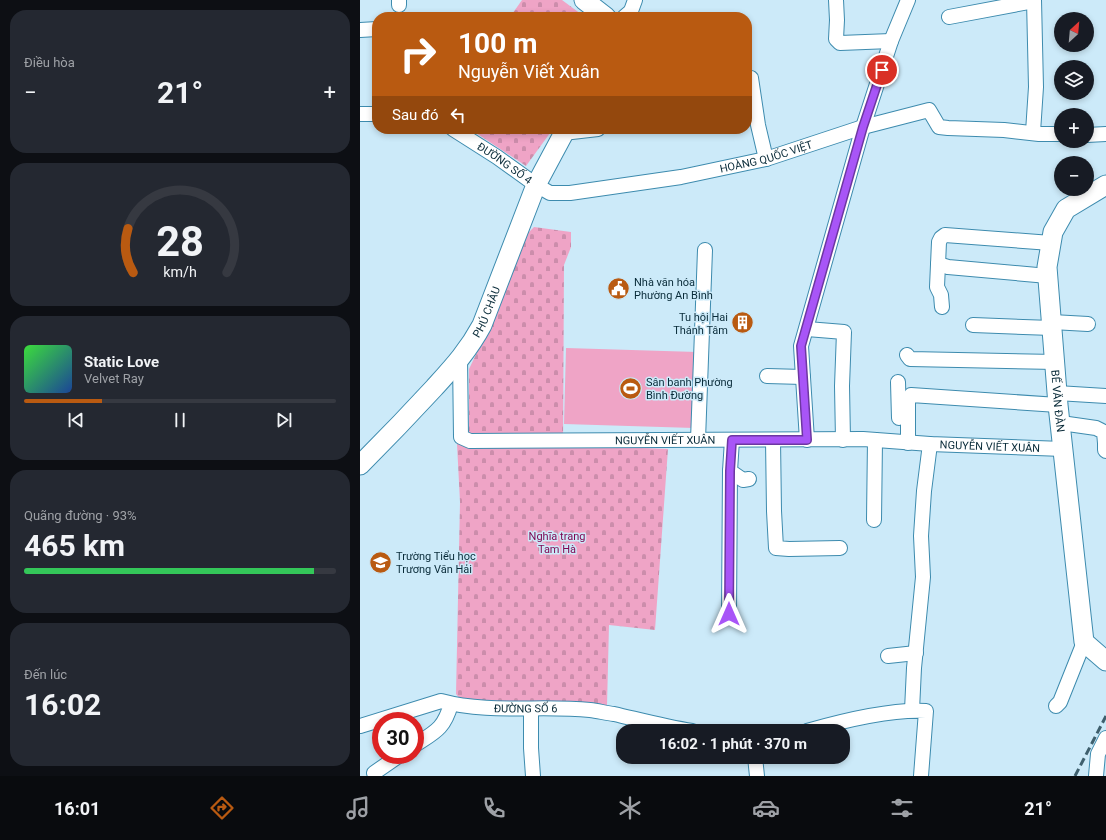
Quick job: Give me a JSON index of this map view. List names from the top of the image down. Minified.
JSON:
{"streets":{"street":["HOÀNG QUỐC VIỆT","ĐƯỜNG SỐ 4","PHÚ CHÂU","BẾ VĂN ĐÀN","NGUYỄN VIẾT XUÂN","ĐƯỜNG SỐ 6"]},"crossings":[["HOÀNG QUỐC VIỆT","ĐƯỜNG SỐ 4"],["HOÀNG QUỐC VIỆT","PHÚ CHÂU"],["ĐƯỜNG SỐ 4","PHÚ CHÂU"],["PHÚ CHÂU","NGUYỄN VIẾT XUÂN"],["BẾ VĂN ĐÀN","NGUYỄN VIẾT XUÂN"]],"parks":["Nghĩa trang Tam Hà"],"places":{"public building":["Nhà văn hóa Phường An Bình"],"building":["Tu hội Hai Thánh Tâm"],"sports":["Sân banh Phường Bình Đường"],"school or university":["Trường Tiểu học Trương Văn Hải"]},"north":"top right","page":{"tile":["Điều hòa",["Quãng đường · 93%","465 km"],["Đến lúc","16:02"]],"map_buttons":["+","−"],"turn":["100 m","Nguyễn Viết Xuân"],"heat":["−","21°","+"],"then":"Sau đó","song":["Static Love","Velvet Ray"],"limit":"30","trip":"16:02 · 1 phút · 370 m","tabs":["16:01","21°"],"gauge":["28","km/h"]}}
